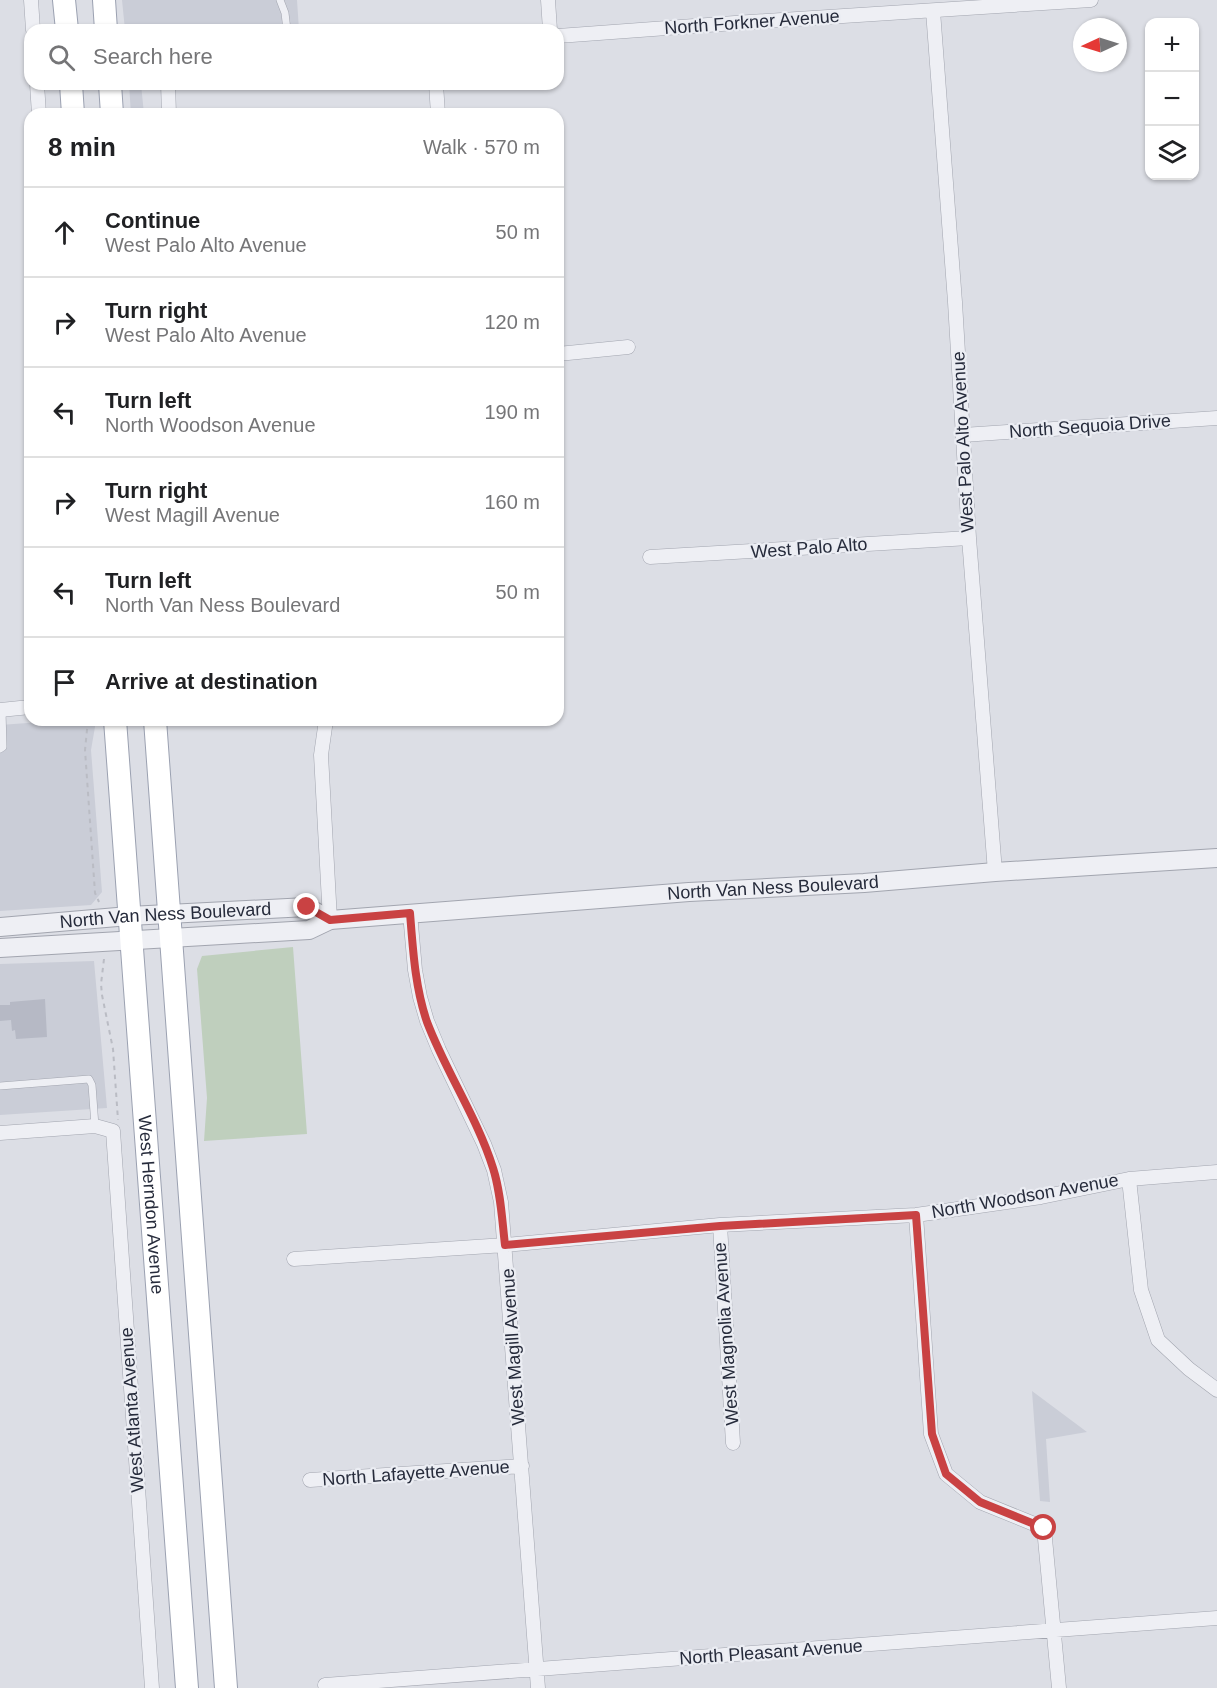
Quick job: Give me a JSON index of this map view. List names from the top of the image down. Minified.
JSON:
{"streets":{"main road":["West Herndon Avenue"],"street":["North Forkner Avenue","North Sequoia Drive","West Palo Alto Avenue","West Palo Alto","North Van Ness Boulevard","North Woodson Avenue","West Magnolia Avenue","West Magill Avenue","West Atlanta Avenue","North Lafayette Avenue","North Pleasant Avenue"]},"crossings":[["North Forkner Avenue","West Palo Alto Avenue"],["North Sequoia Drive","West Palo Alto Avenue"],["West Palo Alto Avenue","West Palo Alto"],["West Palo Alto Avenue","North Van Ness Boulevard"],["North Van Ness Boulevard","West Herndon Avenue"],["North Van Ness Boulevard","West Magill Avenue"],["North Woodson Avenue","West Magnolia Avenue"],["North Woodson Avenue","West Magill Avenue"],["West Magill Avenue","North Lafayette Avenue"],["West Magill Avenue","North Pleasant Avenue"]],"north":"left","page":{"map_buttons":["+","−"],"search":"Search here","heading":["8 min","Walk · 570 m"],"list":[["Continue","West Palo Alto Avenue","50 m"],["Turn right","West Palo Alto Avenue","120 m"],["Turn left","North Woodson Avenue","190 m"],["Turn right","West Magill Avenue","160 m"],["Turn left","North Van Ness Boulevard","50 m"],"Arrive at destination"]}}
